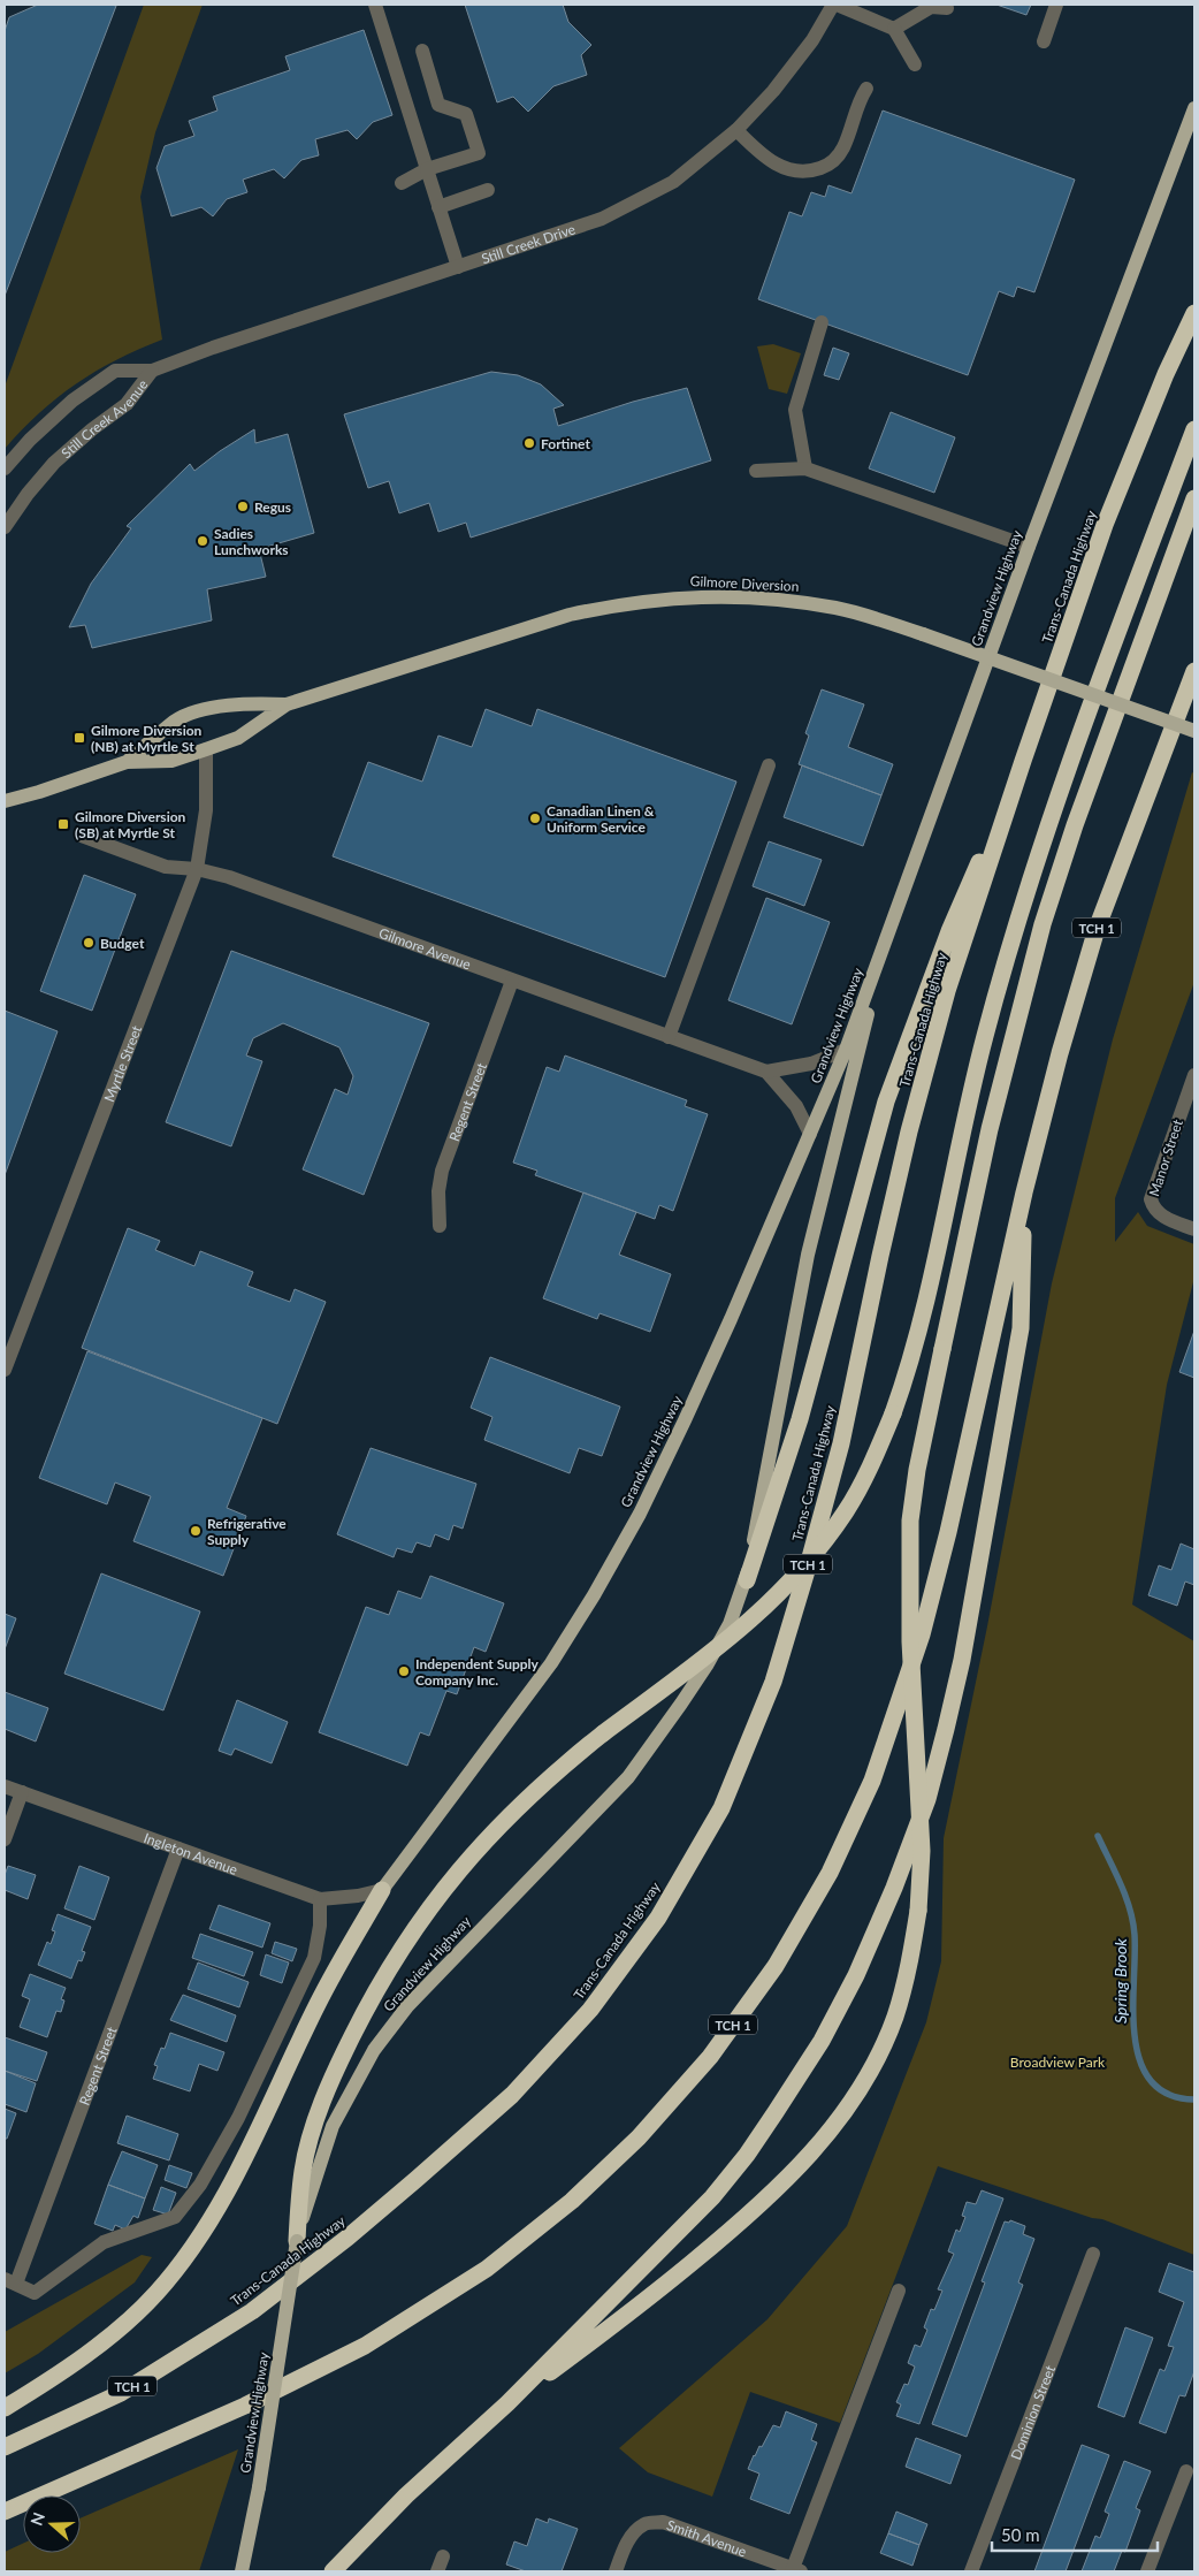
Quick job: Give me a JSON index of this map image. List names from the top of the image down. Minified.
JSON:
{"streets":{"highway":["Trans-Canada Highway","TCH 1"],"main road":["Gilmore Diversion","Grandview Highway"],"street":["Still Creek Drive","Still Creek Avenue","Gilmore Avenue","Myrtle Street","Regent Street","Manor Street","Ingleton Avenue","Dominion Street","Smith Avenue"]},"crossings":[["Still Creek Drive","Still Creek Avenue"],["Gilmore Diversion","Myrtle Street"],["Grandview Highway","Gilmore Avenue"],["Grandview Highway","Ingleton Avenue"],["Gilmore Avenue","Myrtle Street"],["Gilmore Avenue","Regent Street"],["Regent Street","Ingleton Avenue"]],"water":["Spring Brook"],"parks":["Broadview Park"],"places":{"other":["Fortinet","Regus","Sadies Lunchworks","Canadian Linen & Uniform Service","Budget","Refrigerative Supply","Independent Supply Company Inc."],"transit":["Gilmore Diversion (NB) at Myrtle St","Gilmore Diversion (SB) at Myrtle St"]},"scale_bar":"50 m","north":"left"}
